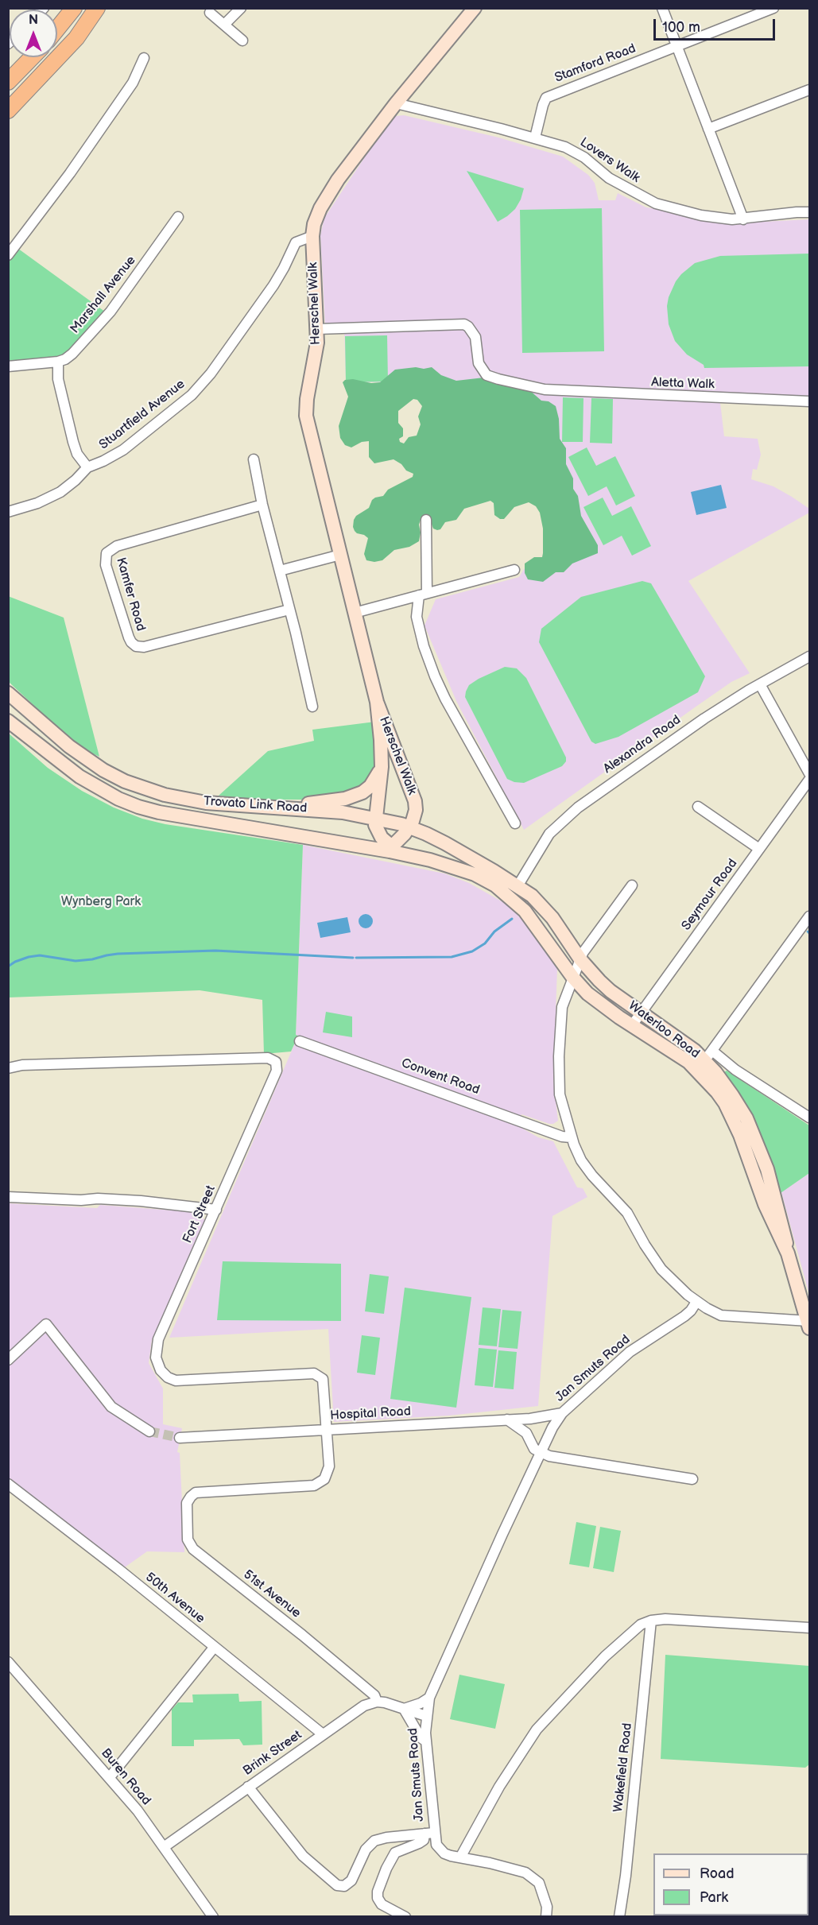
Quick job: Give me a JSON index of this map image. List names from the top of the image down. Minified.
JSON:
{"streets":{"main road":["Herschel Walk","Trovato Link Road","Waterloo Road"],"street":["Stamford Road","Lovers Walk","Marshall Avenue","Aletta Walk","Stuartfield Avenue","Kamfer Road","Alexandra Road","Seymour Road","Convent Road","Fort Street","Jan Smuts Road","Hospital Road","51st Avenue","50th Avenue","Brink Street","Wakefield Road","Buren Road"]},"crossings":[["Stamford Road","Lovers Walk"],["Lovers Walk","Herschel Walk"],["Herschel Walk","Aletta Walk"],["Herschel Walk","Stuartfield Avenue"],["Herschel Walk","Trovato Link Road"],["Alexandra Road","Trovato Link Road"],["Alexandra Road","Waterloo Road"],["Trovato Link Road","Waterloo Road"],["Seymour Road","Waterloo Road"],["Fort Street","Hospital Road"],["Fort Street","51st Avenue"],["Jan Smuts Road","Hospital Road"],["Hospital Road","51st Avenue"],["51st Avenue","Brink Street"],["50th Avenue","Brink Street"],["Brink Street","Buren Road"]],"parks":["Wynberg Park"],"legend":["Road","Park"],"scale_bar":"100 m","north":"top"}
